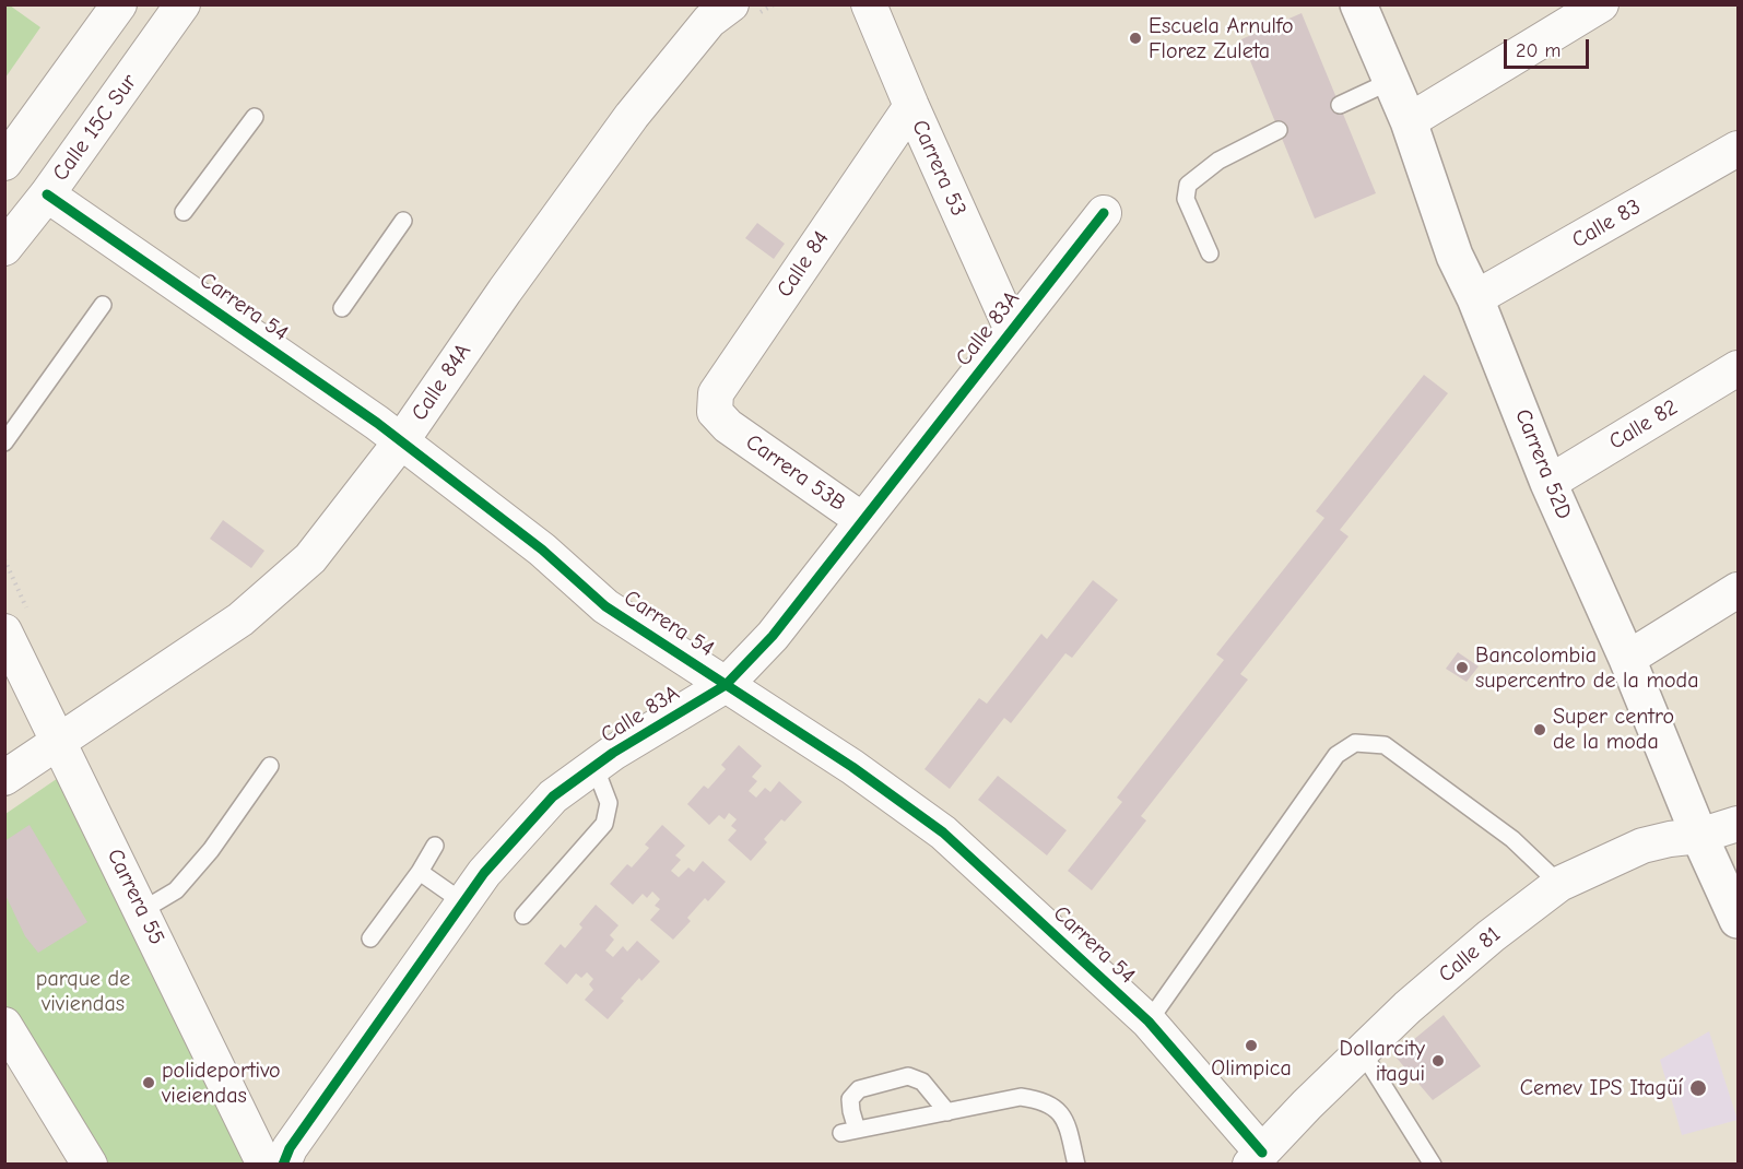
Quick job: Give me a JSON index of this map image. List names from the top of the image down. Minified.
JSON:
{"streets":{"main road":["Carrera 52D"],"street":["Calle 15C Sur","Carrera 53","Calle 83","Calle 84","Carrera 54","Calle 83A","Calle 84A","Calle 82","Carrera 53B","Carrera 55","Calle 81"]},"crossings":[["Calle 15C Sur","Carrera 54"],["Carrera 53","Calle 84"],["Carrera 53","Calle 83A"],["Calle 83","Carrera 52D"],["Calle 84","Carrera 53B"],["Carrera 54","Calle 83A"],["Carrera 54","Calle 84A"],["Carrera 54","Calle 81"],["Calle 83A","Carrera 53B"],["Calle 84A","Carrera 55"],["Calle 82","Carrera 52D"],["Carrera 52D","Calle 81"]],"parks":["parque de viviendas"],"places":["Escuela Arnulfo Florez Zuleta","Bancolombia supercentro de la moda","Super centro de la moda","Olimpica","Dollarcity itagui","polideportivo vieiendas","Cemev IPS Itagüí"],"scale_bar":"20 m"}
